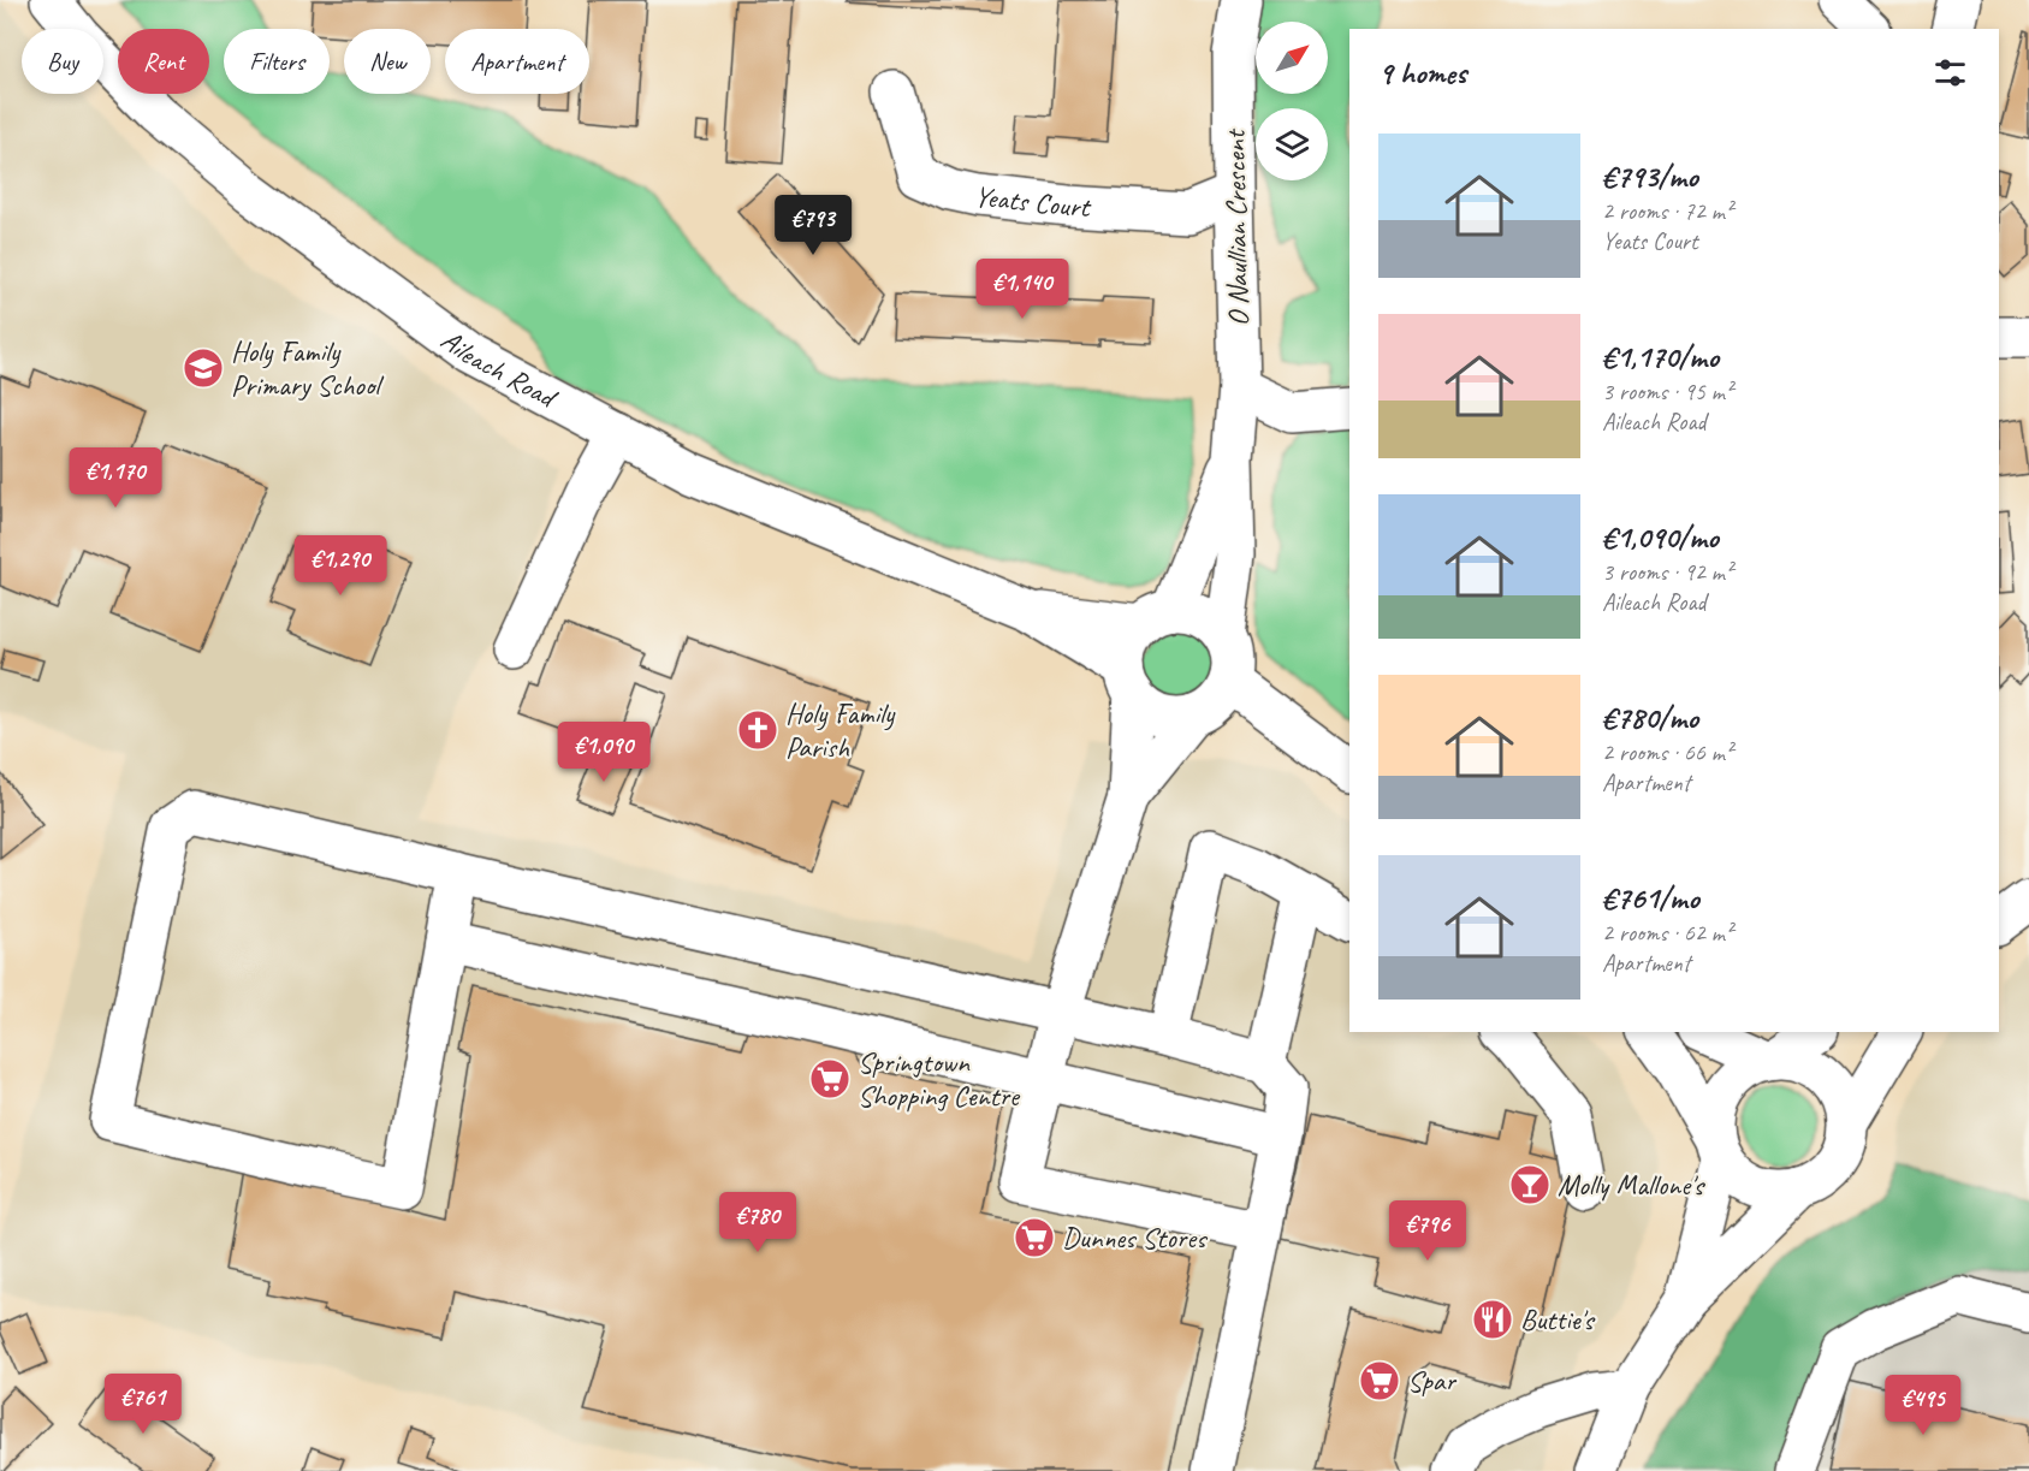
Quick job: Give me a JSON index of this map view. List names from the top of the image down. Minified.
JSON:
{"streets":{"street":["Yeats Court","O Naullian Crescent","Aileach Road"]},"crossings":[["Yeats Court","O Naullian Crescent"],["O Naullian Crescent","Aileach Road"]],"places":{"school or university":["Holy Family Primary School"],"church":["Holy Family Parish"],"supermarket":["Springtown Shopping Centre","Dunnes Stores","Spar"],"bar":["Molly Mallone's"],"restaurant":["Buttie's"]},"north":"top right","page":{"chip":["Buy","Rent","Filters","New","Apartment"],"heading":"9 homes","list":[{"name":"€793/mo","note":"2 rooms · 72 m² · Yeats Court"},{"name":"€1,170/mo","note":"3 rooms · 95 m² · Aileach Road"},{"name":"€1,090/mo","note":"3 rooms · 92 m² · Aileach Road"},{"name":"€780/mo","note":"2 rooms · 66 m² · Apartment"},{"name":"€761/mo","note":"2 rooms · 62 m² · Apartment"}],"price":["€793","€1,140","€1,170","€1,290","€1,090","€780","€796","€761","€495"]}}
